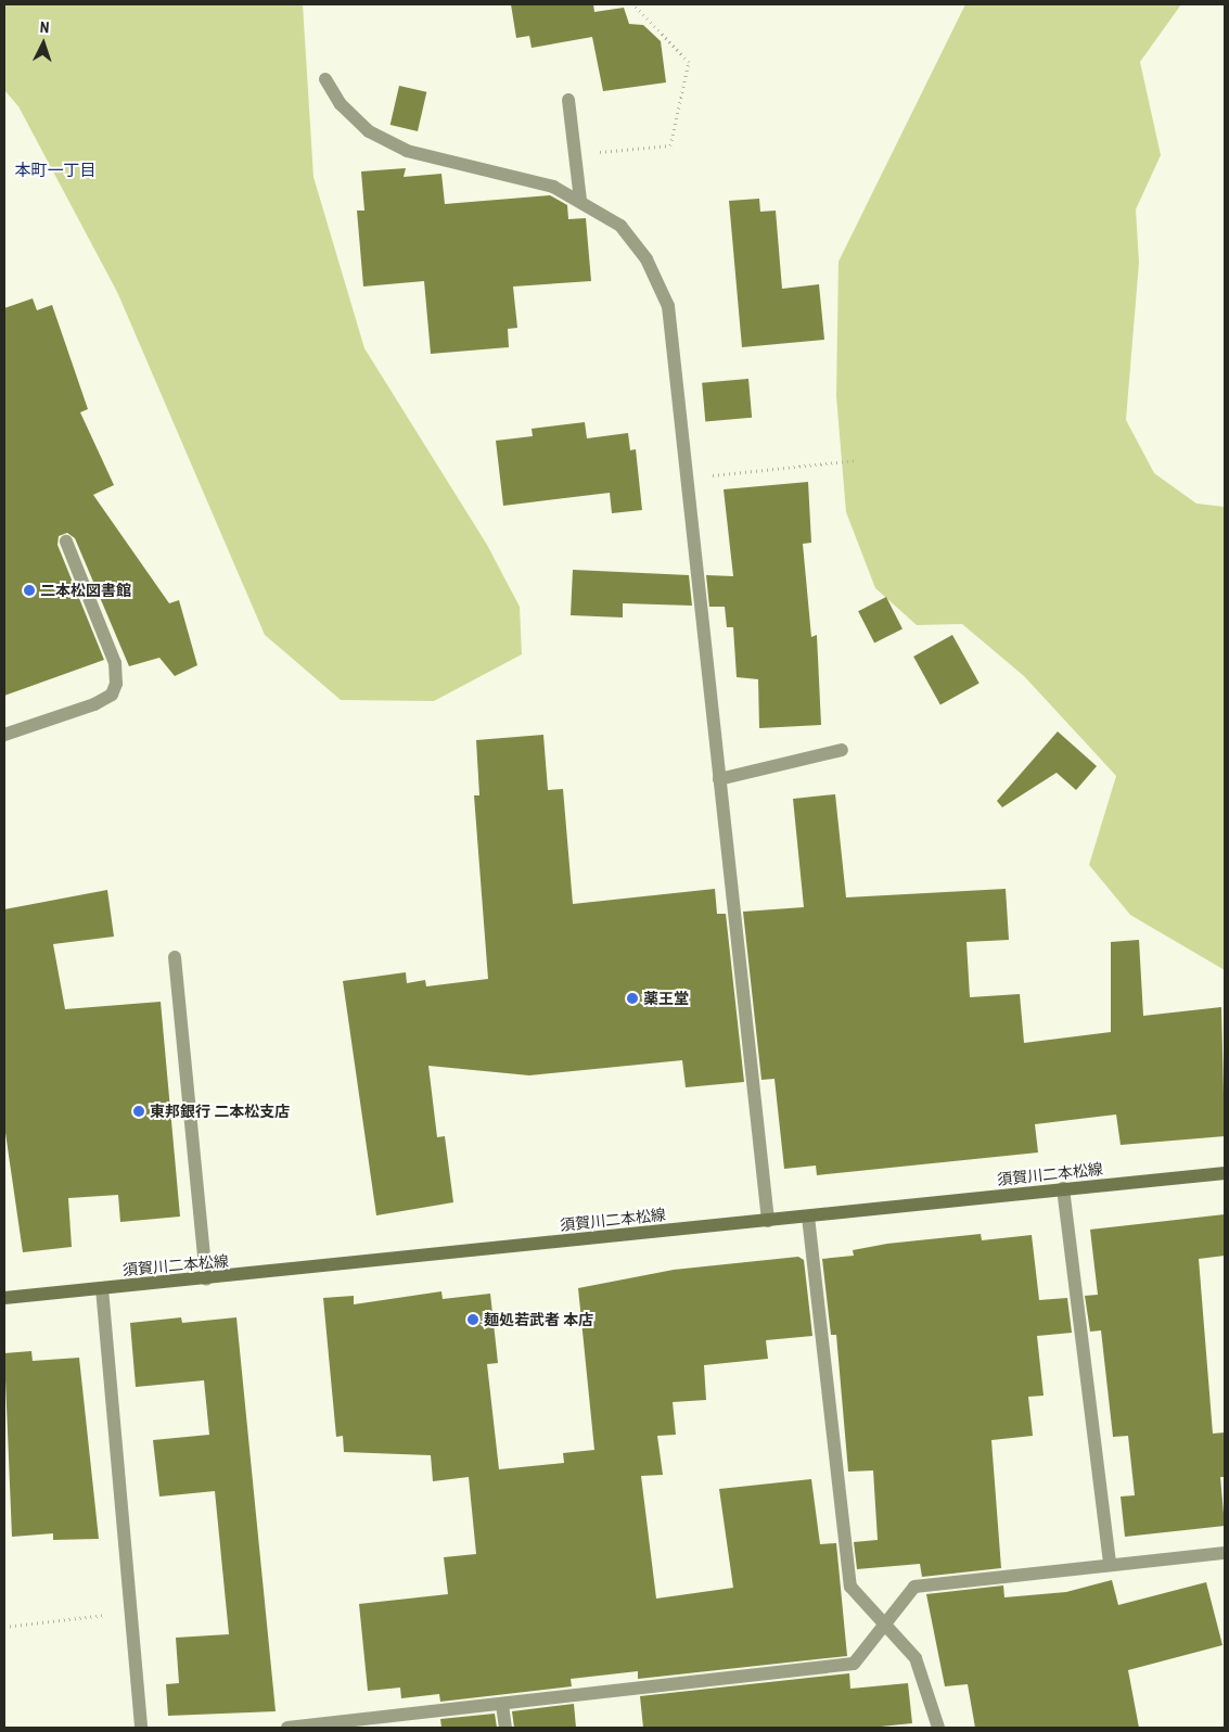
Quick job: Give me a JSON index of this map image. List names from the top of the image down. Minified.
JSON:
{"streets":{"main road":["須賀川二本松線"]},"districts":["本町一丁目"],"places":["二本松図書館","薬王堂","東邦銀行 二本松支店","麺処若武者 本店"],"north":"top"}
